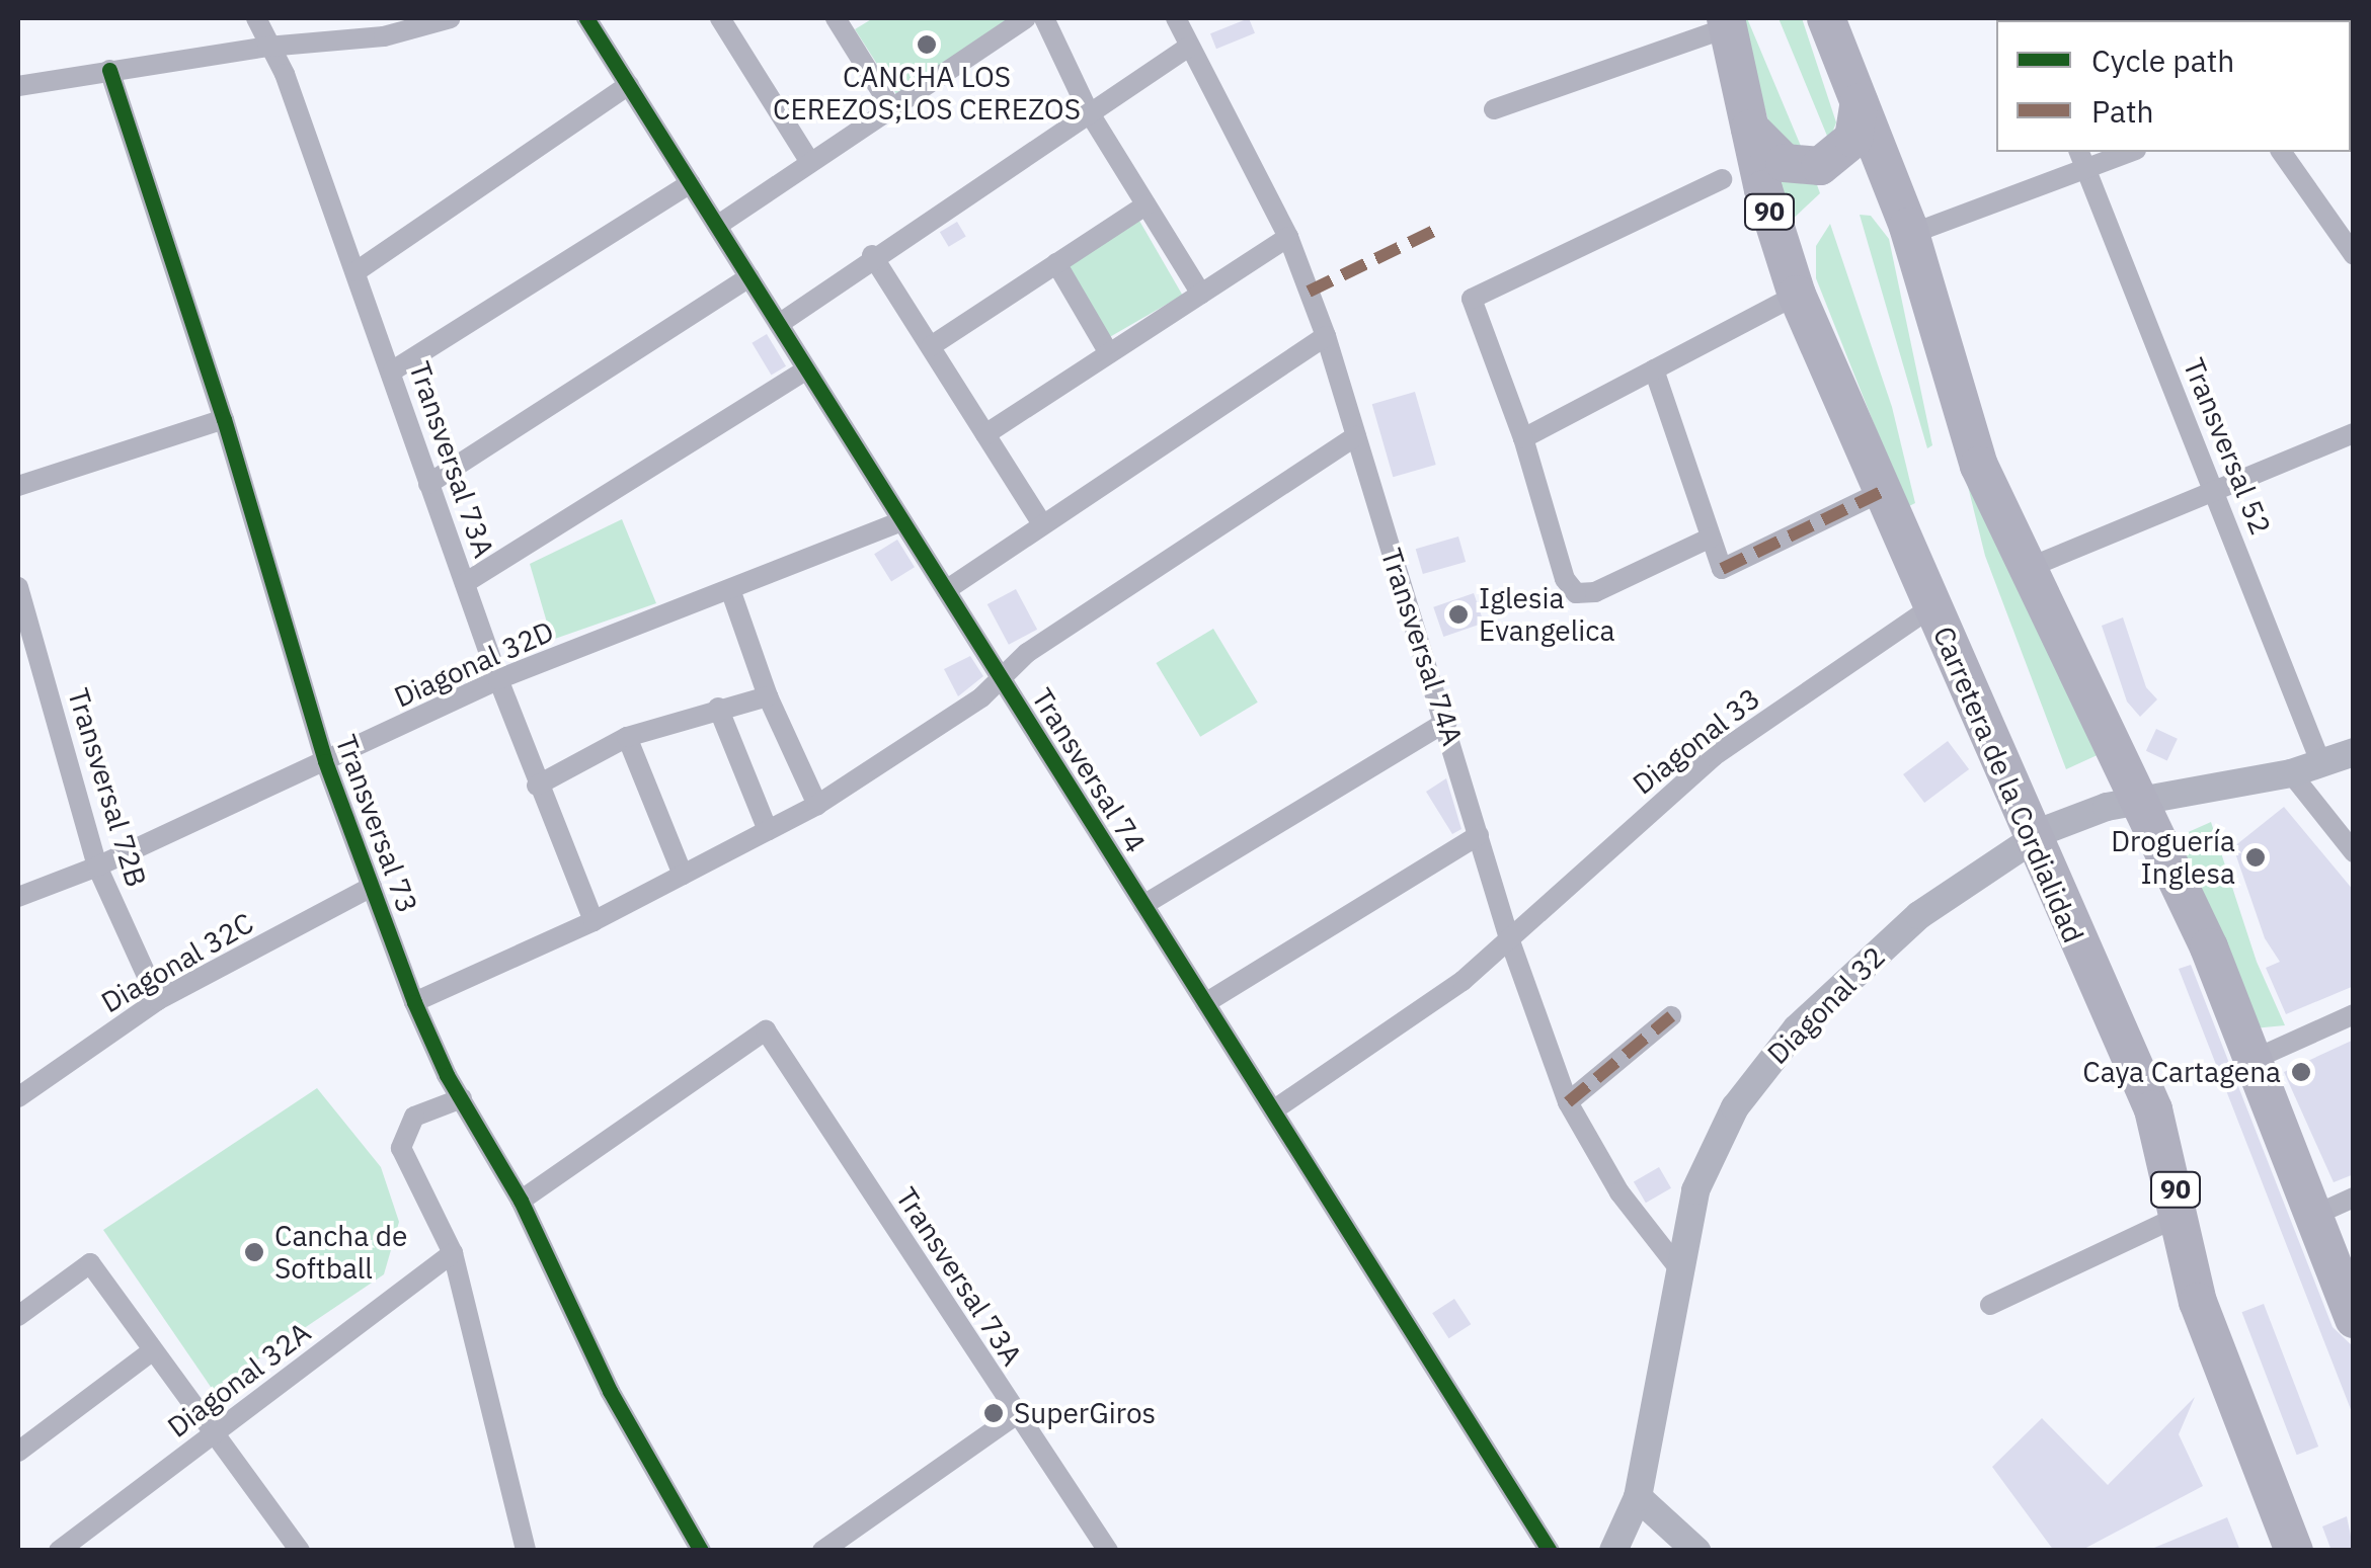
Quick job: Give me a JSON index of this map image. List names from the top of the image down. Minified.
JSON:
{"streets":{"highway":["90","Carretera de la Cordialidad"],"street":["Transversal 52","Transversal 73A","Transversal 74A","Diagonal 32D","Diagonal 33","Transversal 74","Transversal 72B","Transversal 73","Diagonal 32C","Diagonal 32","Diagonal 32A"]},"crossings":[["Transversal 52","Diagonal 32"],["Transversal 73A","Diagonal 32D"],["Transversal 73A","Transversal 73"],["Transversal 74A","Diagonal 33"],["Transversal 74A","Diagonal 32"],["Diagonal 32D","Transversal 74"],["Diagonal 32D","Transversal 72B"],["Diagonal 32D","Transversal 73"],["Diagonal 33","Transversal 74"],["Diagonal 33","Carretera de la Cordialidad"],["Carretera de la Cordialidad","Diagonal 32"],["Transversal 72B","Diagonal 32C"],["Transversal 73","Diagonal 32C"]],"places":["CANCHA LOS CEREZOS;LOS CEREZOS","Iglesia Evangelica","Droguería Inglesa","Caya Cartagena","Cancha de Softball","SuperGiros"],"legend":["Cycle path","Path"]}
